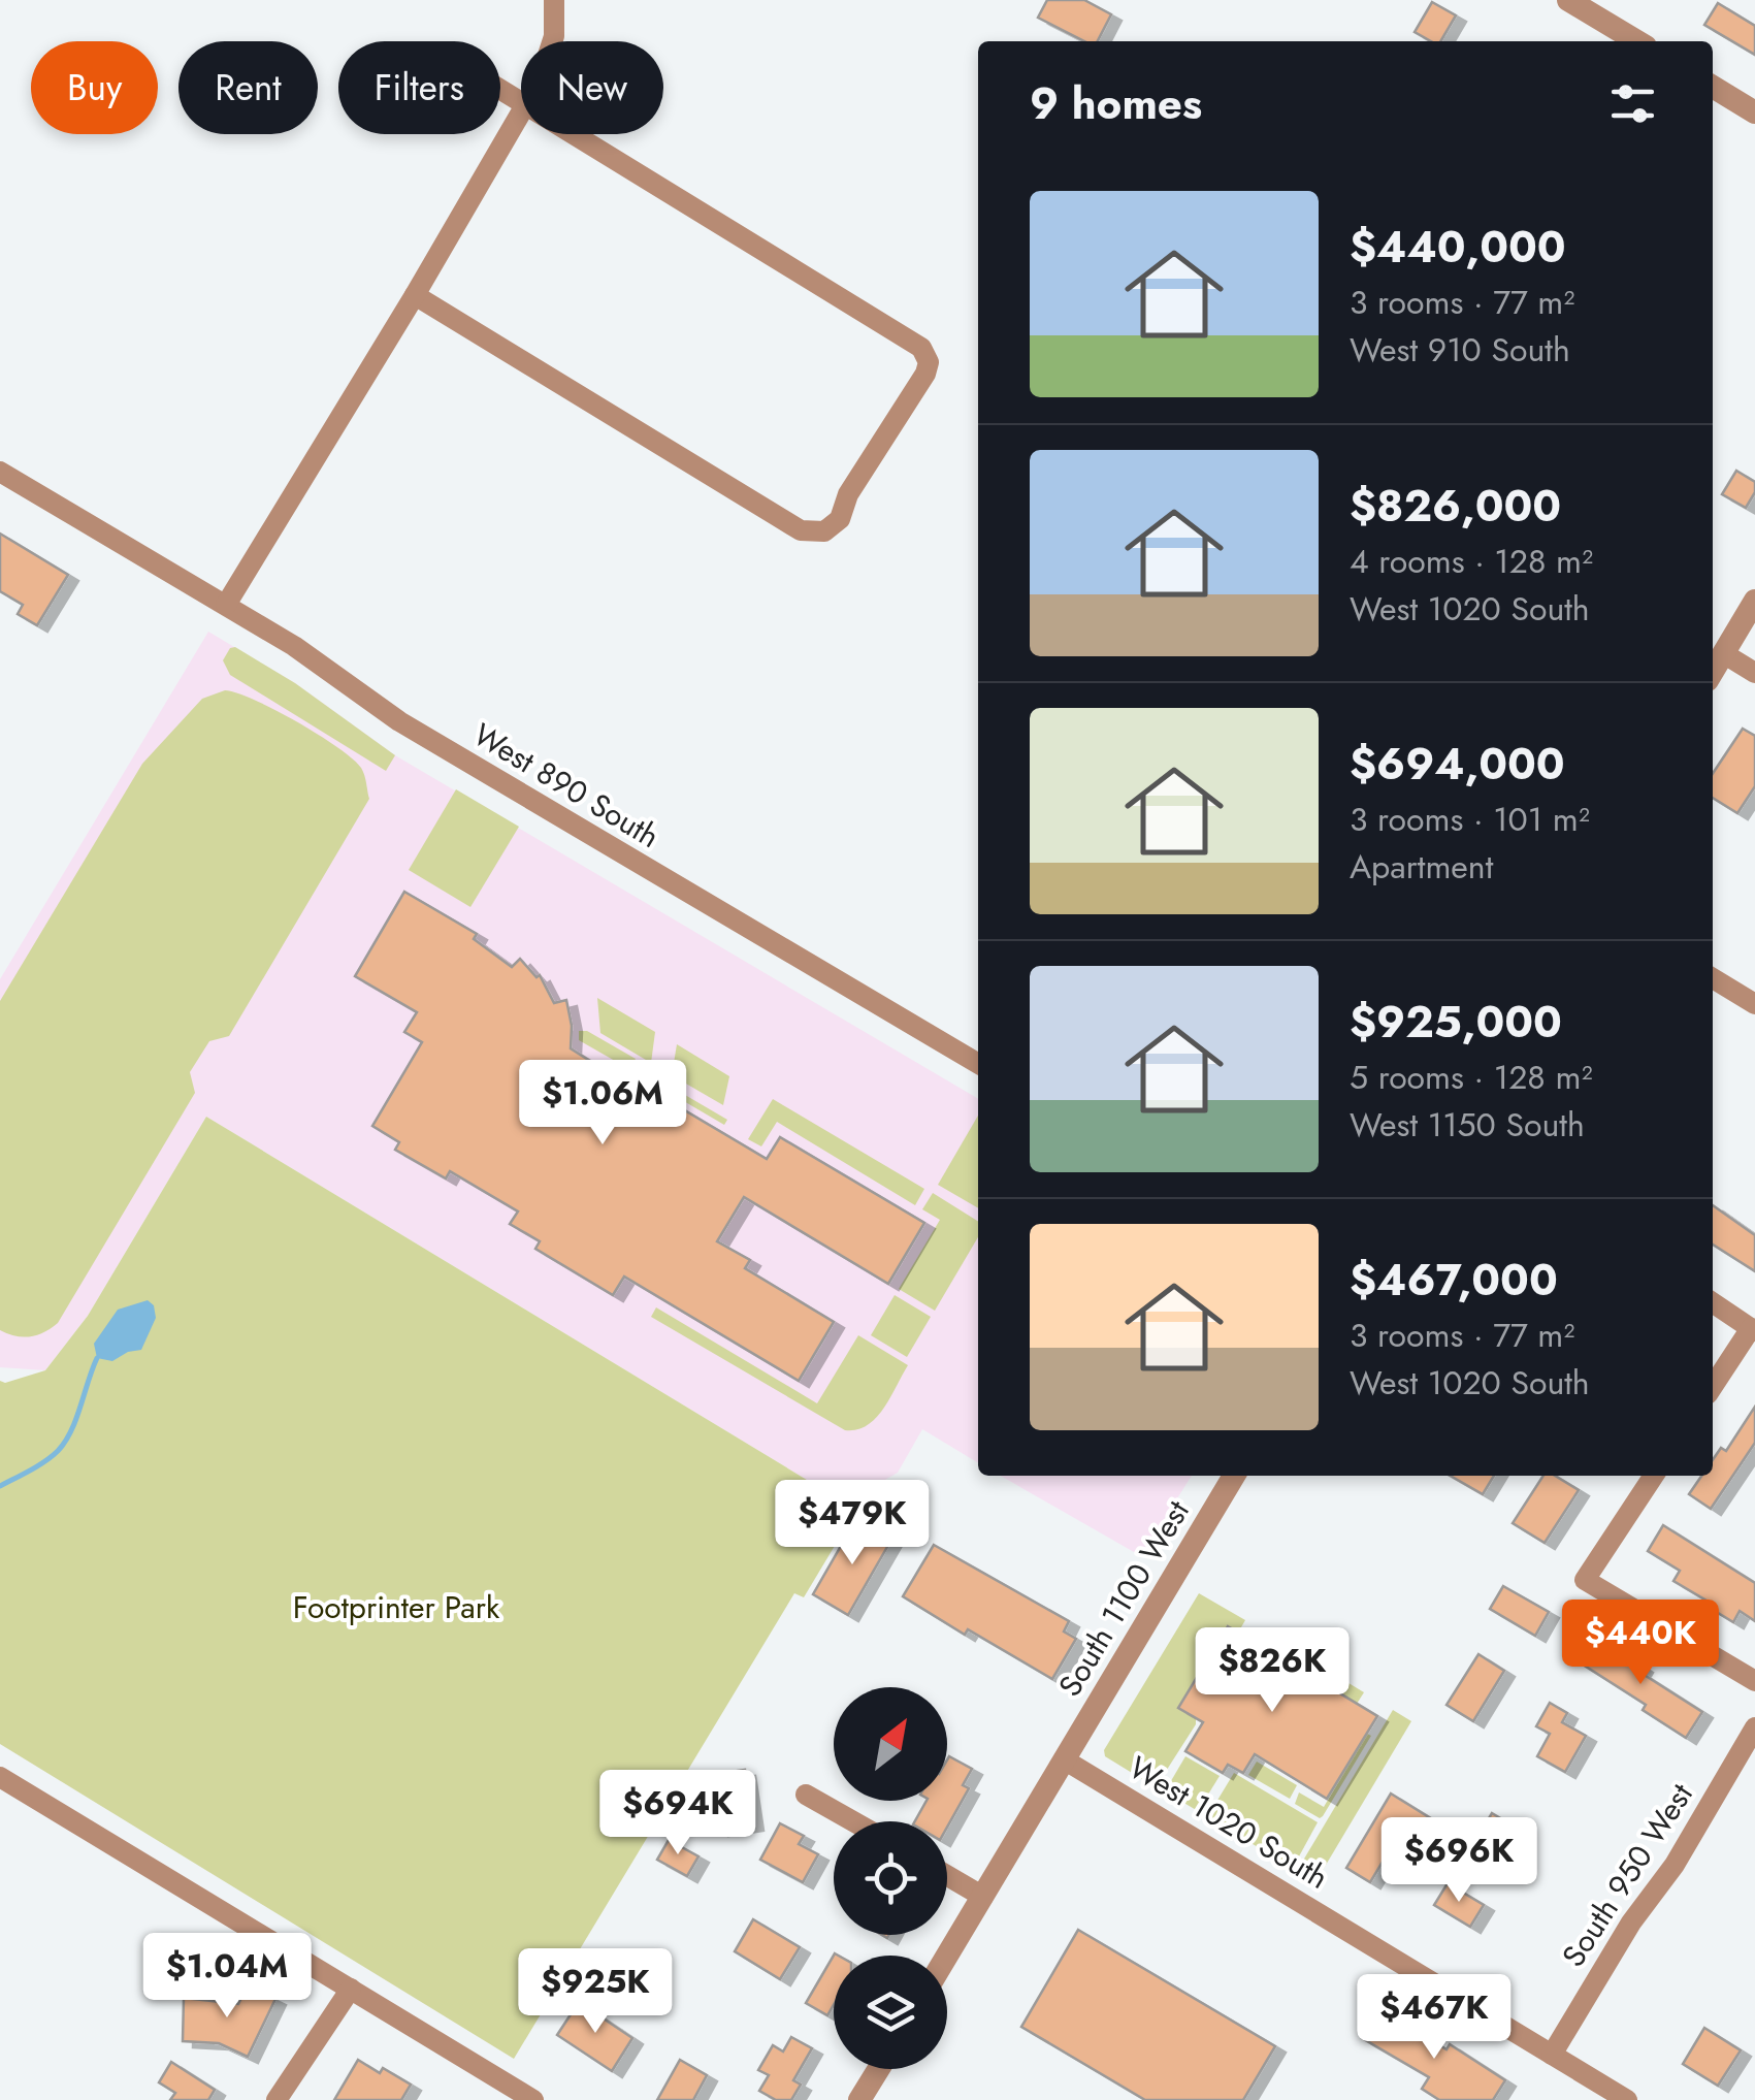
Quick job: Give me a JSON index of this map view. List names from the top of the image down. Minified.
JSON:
{"streets":{"street":["West 890 South","South 1100 West","West 1020 South","South 950 West"]},"crossings":[["South 1100 West","West 1020 South"],["West 1020 South","South 950 West"]],"parks":["Footprinter Park"],"north":"top right","page":{"chip":["Buy","Rent","Filters","New"],"heading":"9 homes","list":[{"name":"$440,000","note":"3 rooms · 77 m² · West 910 South"},{"name":"$826,000","note":"4 rooms · 128 m² · West 1020 South"},{"name":"$694,000","note":"3 rooms · 101 m² · Apartment"},{"name":"$925,000","note":"5 rooms · 128 m² · West 1150 South"},{"name":"$467,000","note":"3 rooms · 77 m² · West 1020 South"}],"price":["$1.06M","$479K","$440K","$826K","$694K","$696K","$1.04M","$925K","$467K"]}}
